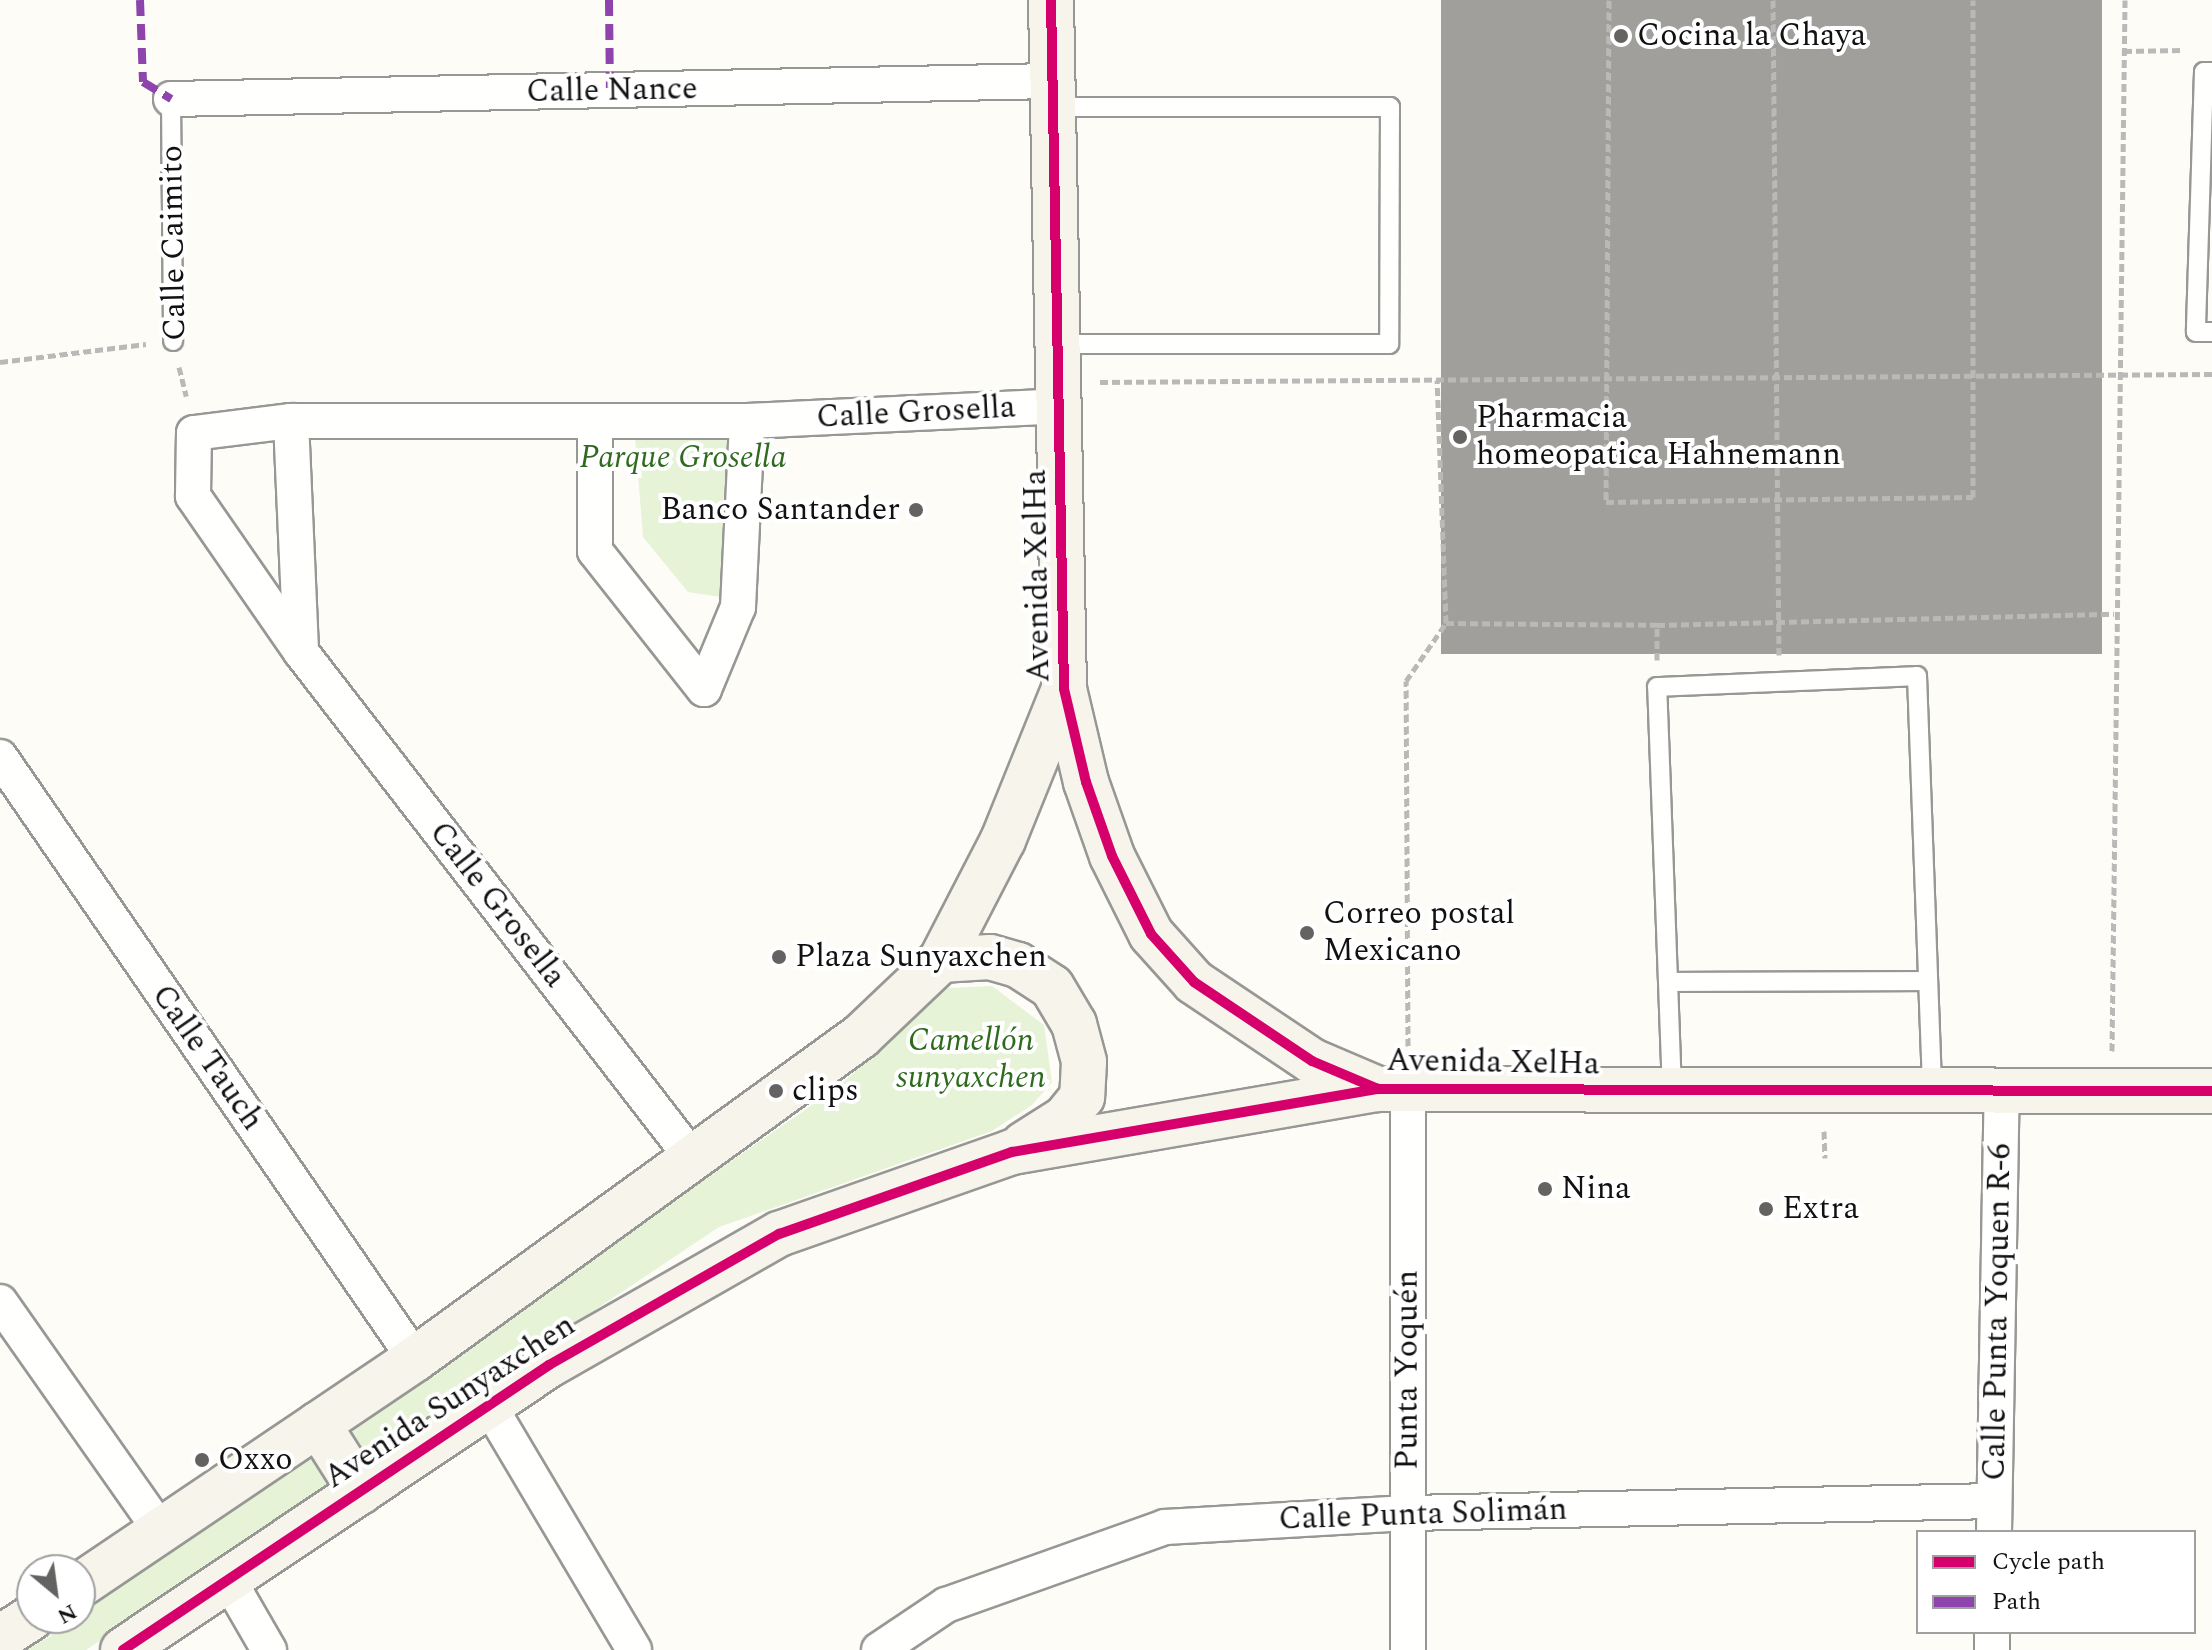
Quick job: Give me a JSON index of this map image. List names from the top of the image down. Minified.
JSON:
{"streets":{"street":["Calle Nance","Calle Grosella","Avenida XelHa","Calle Tauch","Calle Punta Yoquen R-6","Punta Yoquén","Avenida Sunyaxchen","Calle Punta Solimán"],"lane":["Calle Caimito"]},"crossings":[["Calle Nance","Calle Caimito"],["Calle Nance","Avenida XelHa"],["Calle Caimito","Calle Grosella"],["Calle Grosella","Avenida XelHa"],["Calle Grosella","Avenida Sunyaxchen"],["Avenida XelHa","Calle Punta Yoquen R-6"],["Avenida XelHa","Punta Yoquén"],["Avenida XelHa","Avenida Sunyaxchen"],["Calle Tauch","Avenida Sunyaxchen"],["Calle Punta Yoquen R-6","Calle Punta Solimán"],["Punta Yoquén","Avenida Sunyaxchen"],["Punta Yoquén","Calle Punta Solimán"]],"parks":["Parque Grosella","Camellón sunyaxchen"],"places":["Cocina la Chaya","Pharmacia homeopatica Hahnemann","Banco Santander","Correo postal Mexicano","Plaza Sunyaxchen","clips","Nina","Extra","Oxxo"],"legend":["Cycle path","Path"],"north":"bottom right"}
